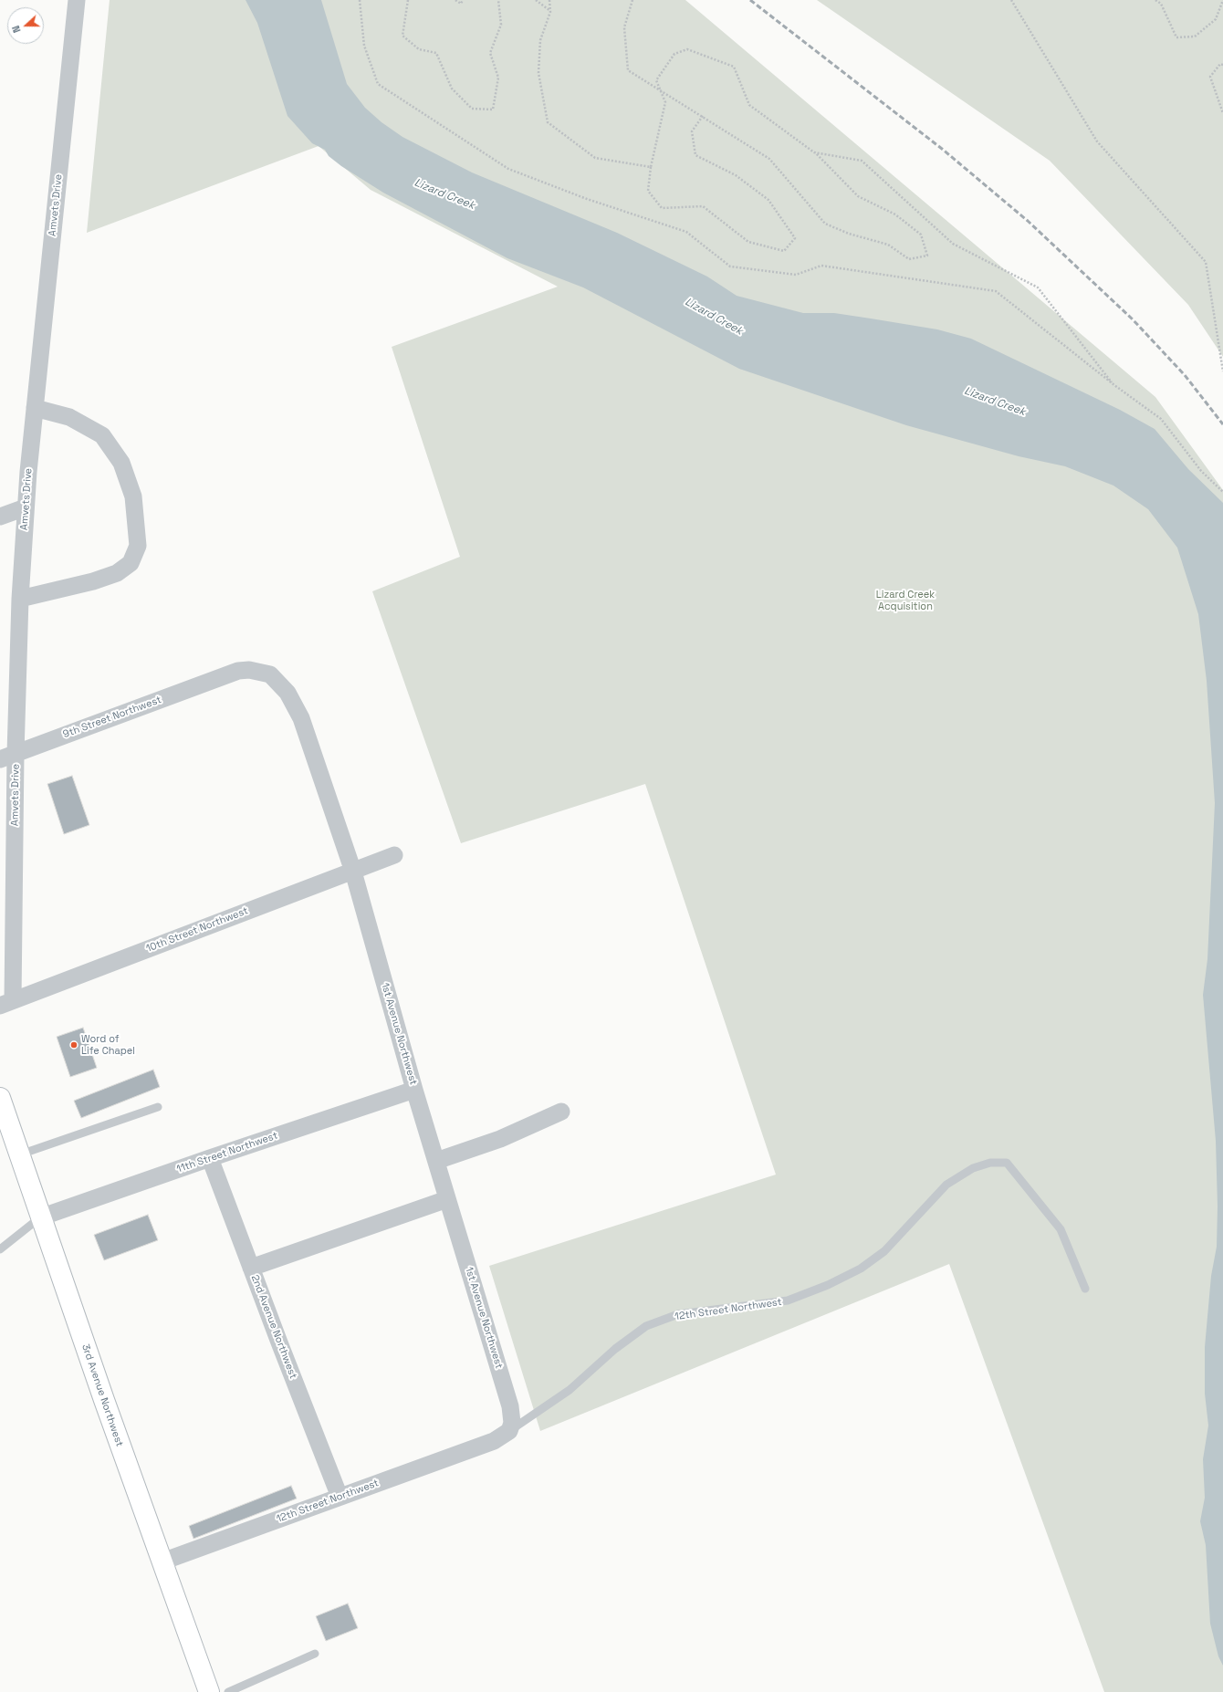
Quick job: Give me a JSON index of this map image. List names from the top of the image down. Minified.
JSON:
{"streets":{"main road":["3rd Avenue Northwest"],"street":["Amvets Drive","9th Street Northwest","10th Street Northwest","1st Avenue Northwest","11th Street Northwest","12th Street Northwest","2nd Avenue Northwest"]},"crossings":[["Amvets Drive","9th Street Northwest"],["Amvets Drive","10th Street Northwest"],["9th Street Northwest","1st Avenue Northwest"],["10th Street Northwest","1st Avenue Northwest"],["1st Avenue Northwest","11th Street Northwest"],["1st Avenue Northwest","12th Street Northwest"],["11th Street Northwest","2nd Avenue Northwest"],["11th Street Northwest","3rd Avenue Northwest"],["12th Street Northwest","2nd Avenue Northwest"],["12th Street Northwest","3rd Avenue Northwest"]],"water":["Lizard Creek"],"parks":["Lizard Creek Acquisition"],"places":["Word of Life Chapel"],"north":"left"}
